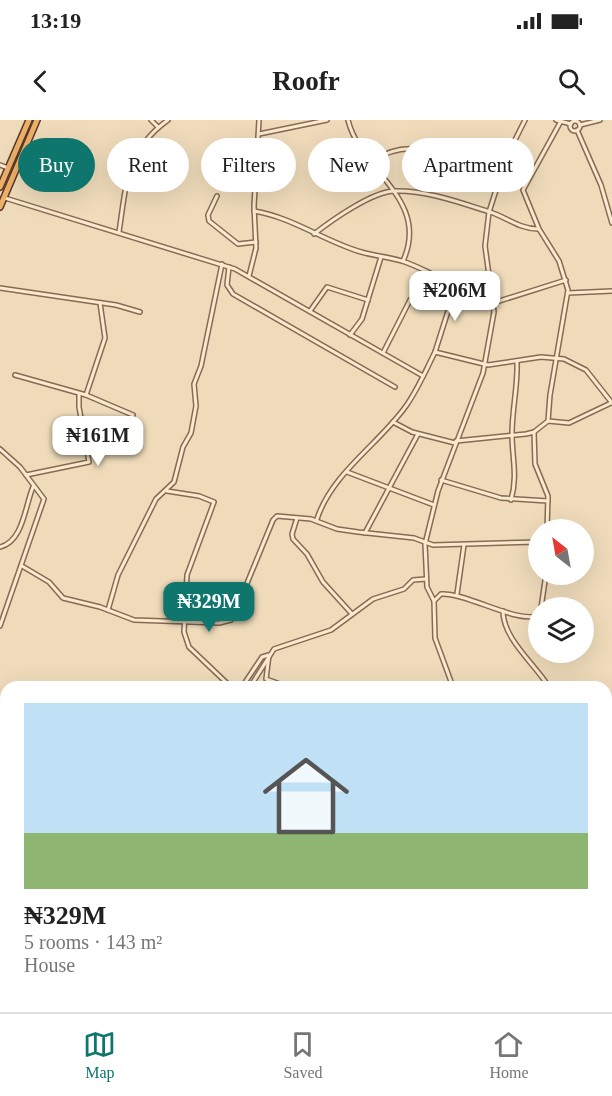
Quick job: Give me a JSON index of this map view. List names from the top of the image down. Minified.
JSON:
{"north":"top left","page":{"status":"13:19","header":"Roofr","chip":["Buy","Rent","Filters","New","Apartment"],"price":["₦206M","₦161M","₦329M"],"list":[{"name":"₦329M","note":"5 rooms · 143 m² · House"}],"tabs":["Map","Saved","Home"]}}
